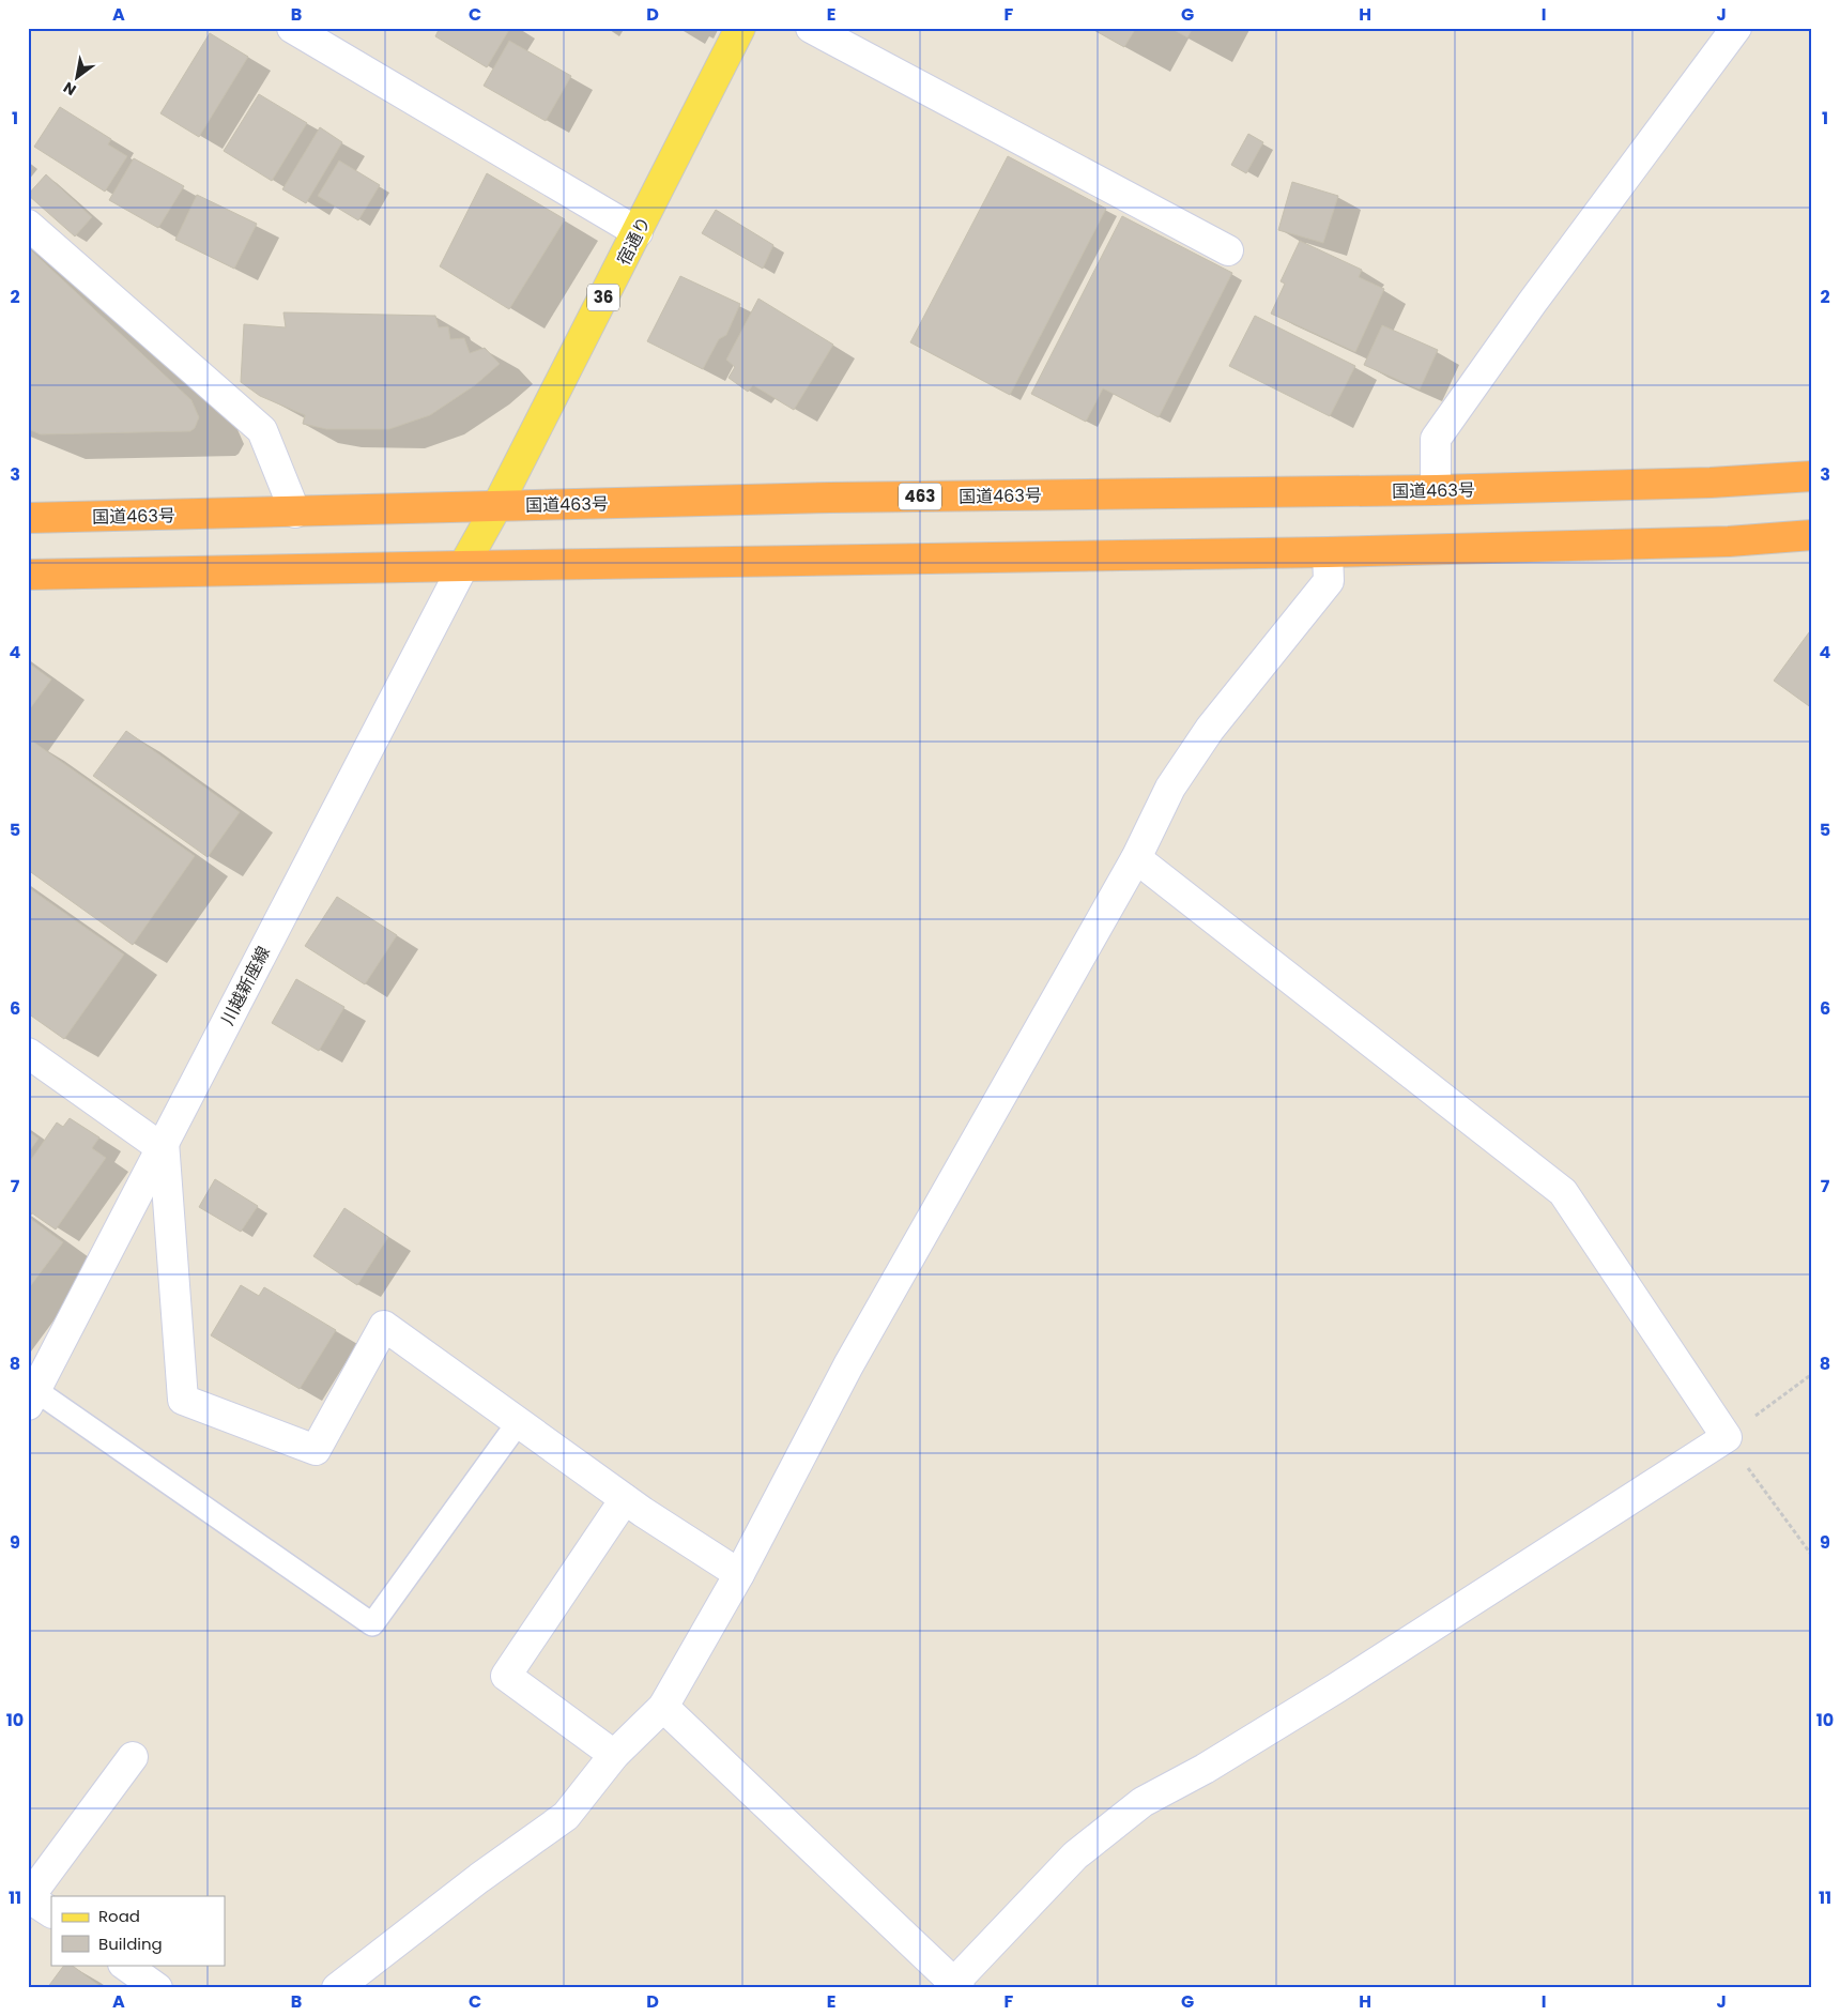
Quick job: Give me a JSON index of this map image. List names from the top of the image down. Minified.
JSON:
{"streets":{"highway":["国道463号","463"],"main road":["宿通り","36"],"street":["川越新座線"]},"crossings":[["宿通り","国道463号"],["宿通り","川越新座線"]],"legend":["Road","Building"],"north":"bottom left","grid":{"columns":["A","B","C","D","E","F","G","H","I","J"],"rows":["1","2","3","4","5","6","7","8","9","10","11"]}}
